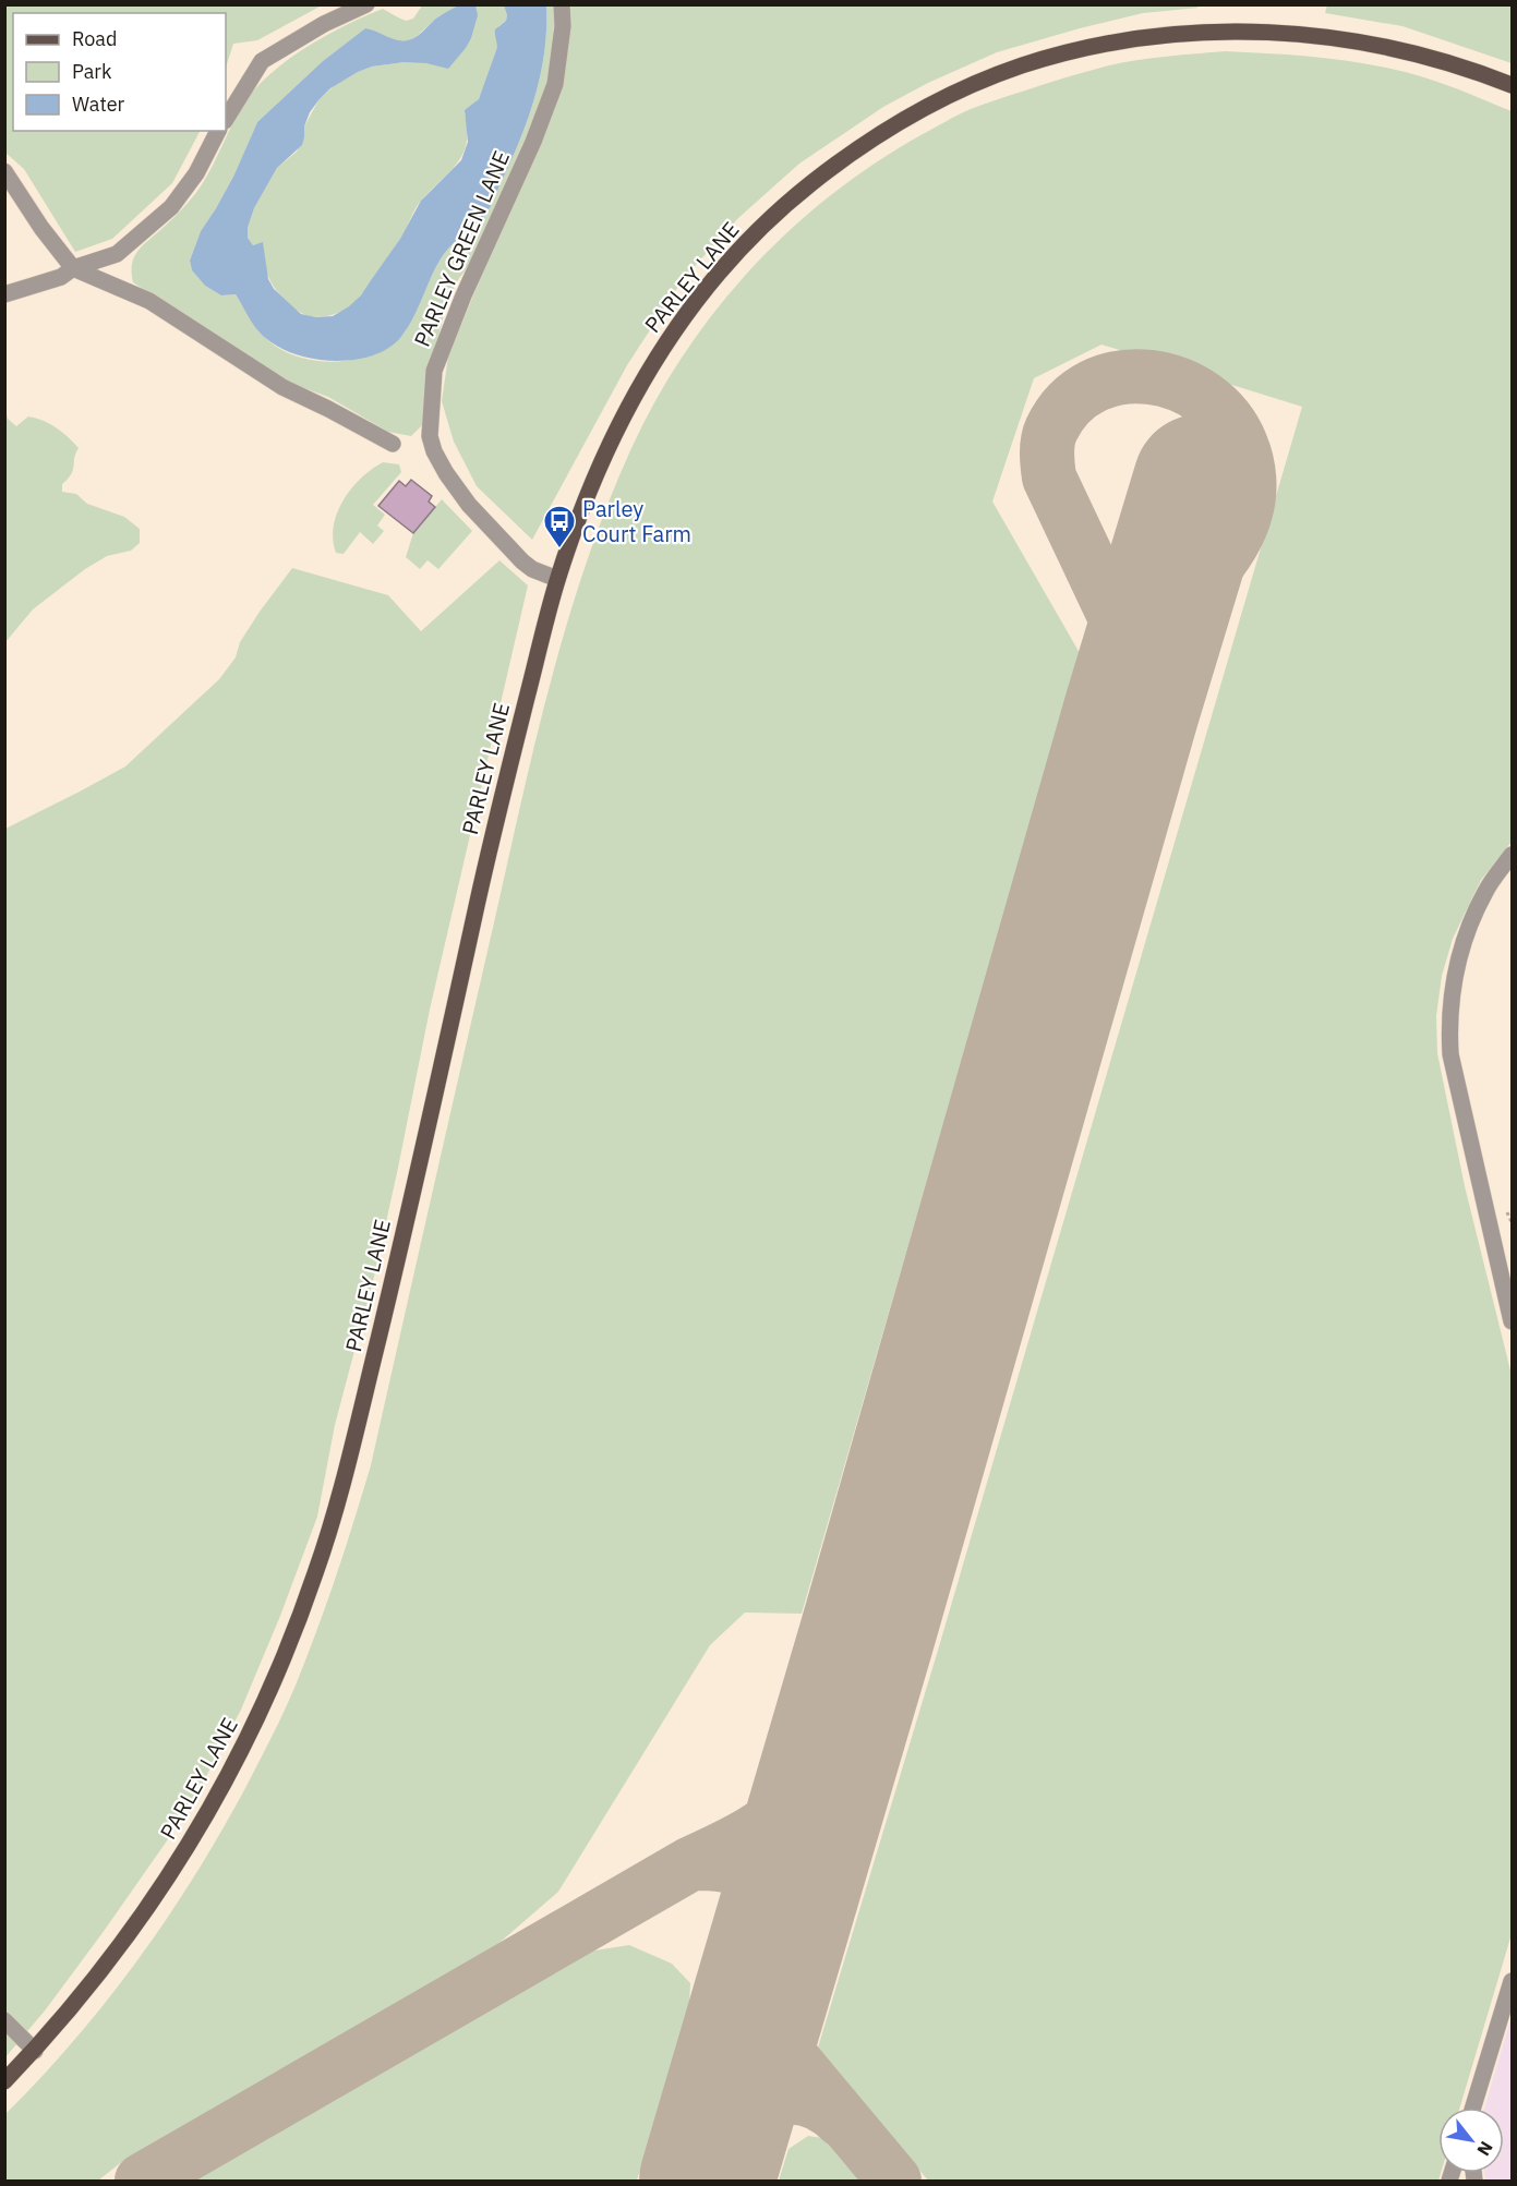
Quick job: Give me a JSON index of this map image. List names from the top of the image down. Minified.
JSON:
{"streets":{"main road":["PARLEY LANE"],"street":["PARLEY GREEN LANE"]},"crossings":[["PARLEY GREEN LANE","PARLEY LANE"]],"places":{"bus stop":["Parley Court Farm"]},"legend":["Road","Park","Water"],"north":"bottom right"}
